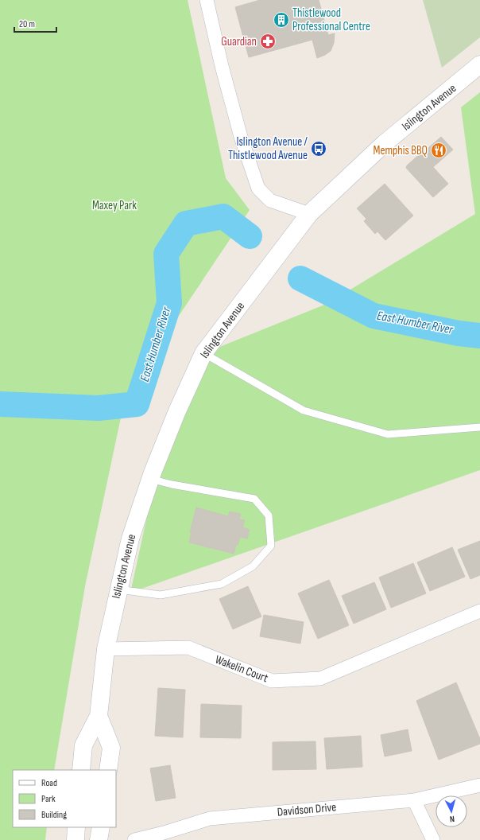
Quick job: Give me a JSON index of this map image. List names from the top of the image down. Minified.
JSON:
{"streets":{"main road":["Islington Avenue"],"street":["Wakelin Court","Davidson Drive"]},"crossings":[["Islington Avenue","Wakelin Court"]],"water":["East Humber River"],"parks":["Maxey Park"],"places":{"building":["Thistlewood Professional Centre"],"pharmacy":["Guardian"],"bus stop":["Islington Avenue / Thistlewood Avenue"],"restaurant":["Memphis BBQ"]},"legend":["Road","Park","Building"],"scale_bar":"20 m","north":"bottom"}
